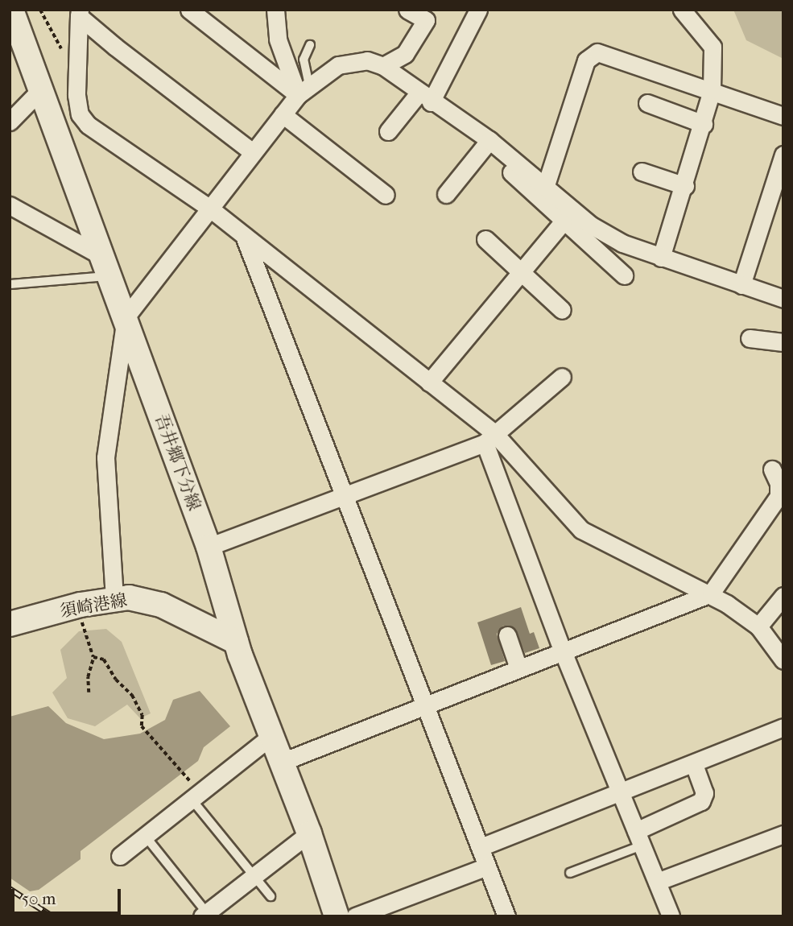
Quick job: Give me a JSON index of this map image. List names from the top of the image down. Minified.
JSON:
{"streets":{"main road":["吾井郷下分線","須崎港線"]},"crossings":[["吾井郷下分線","須崎港線"]],"scale_bar":"50 m"}
